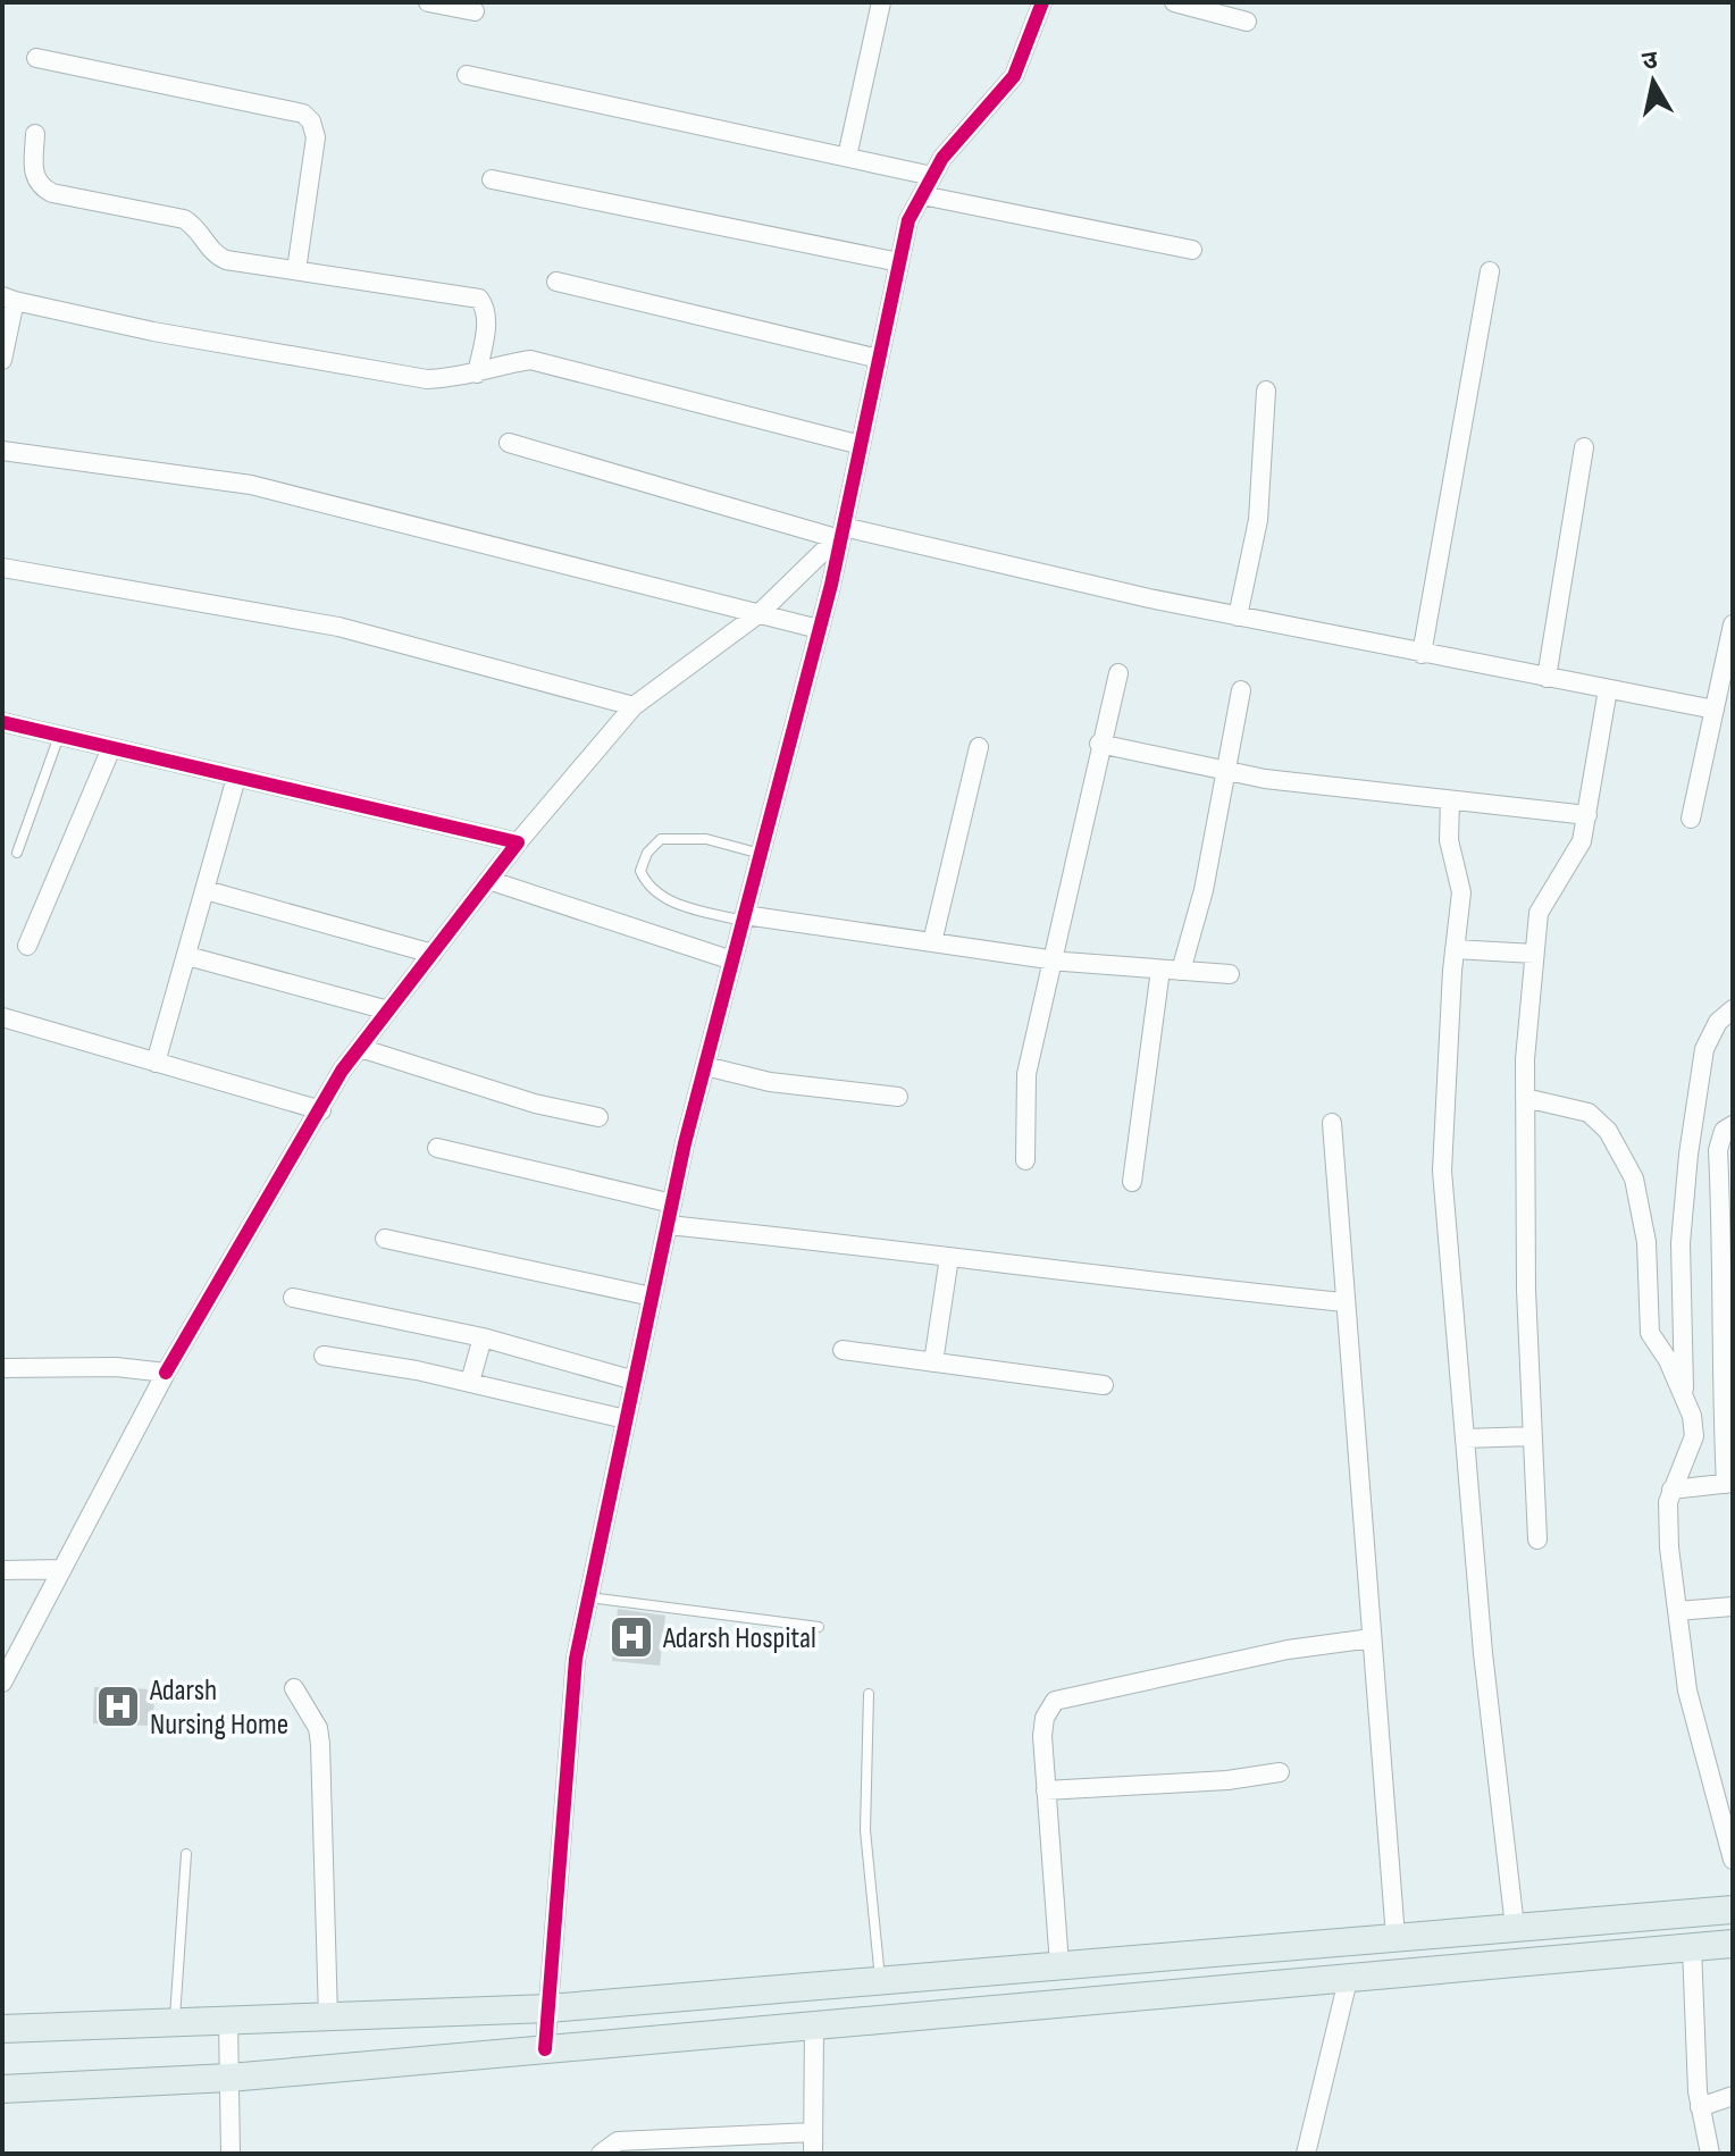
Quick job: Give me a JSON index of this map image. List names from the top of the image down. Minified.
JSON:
{"places":{"hospital":["Adarsh Hospital","Adarsh Nursing Home"]},"north":"top"}
